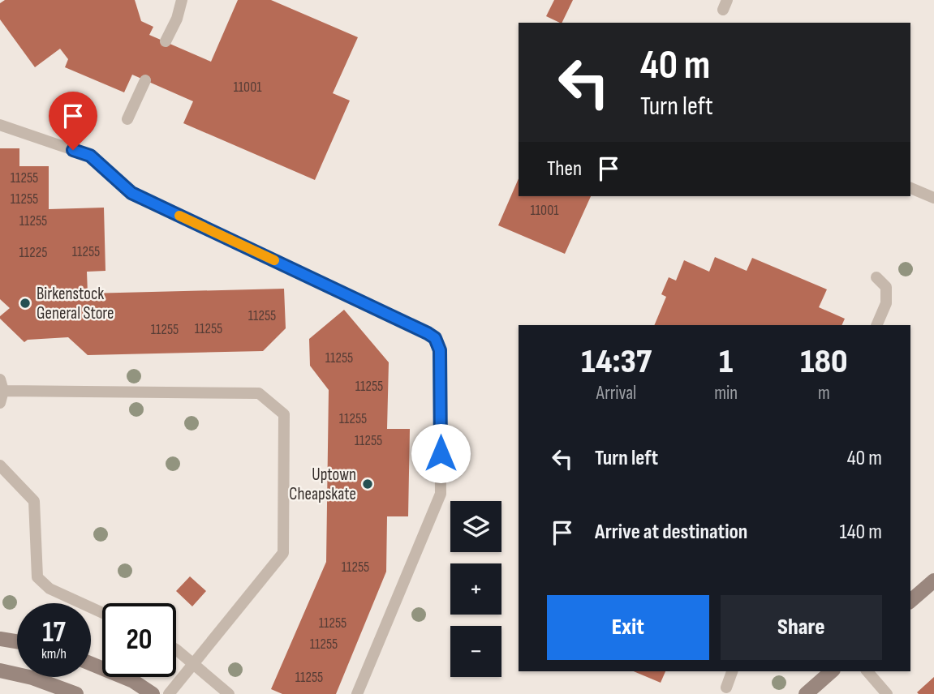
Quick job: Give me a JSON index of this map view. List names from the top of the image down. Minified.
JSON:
{"places":["Birkenstock General Store","Uptown Cheapskate"],"house_numbers":["11001","11255","11255","11001","11255","11255","11225","11255","11255","11255","11255","11255","11255","11255","11255","11255","11255","11255"],"page":{"turn":["40 m","Turn left"],"then":"Then","eta":["14:37","Arrival","1","min","180","m"],"list":[{"name":"Turn left","value":"40 m"},{"name":"Arrive at destination","value":"140 m"}],"map_buttons":["+","−"],"buttons":["Exit","Share"],"speed":"17 km/h","limit":"20"}}
